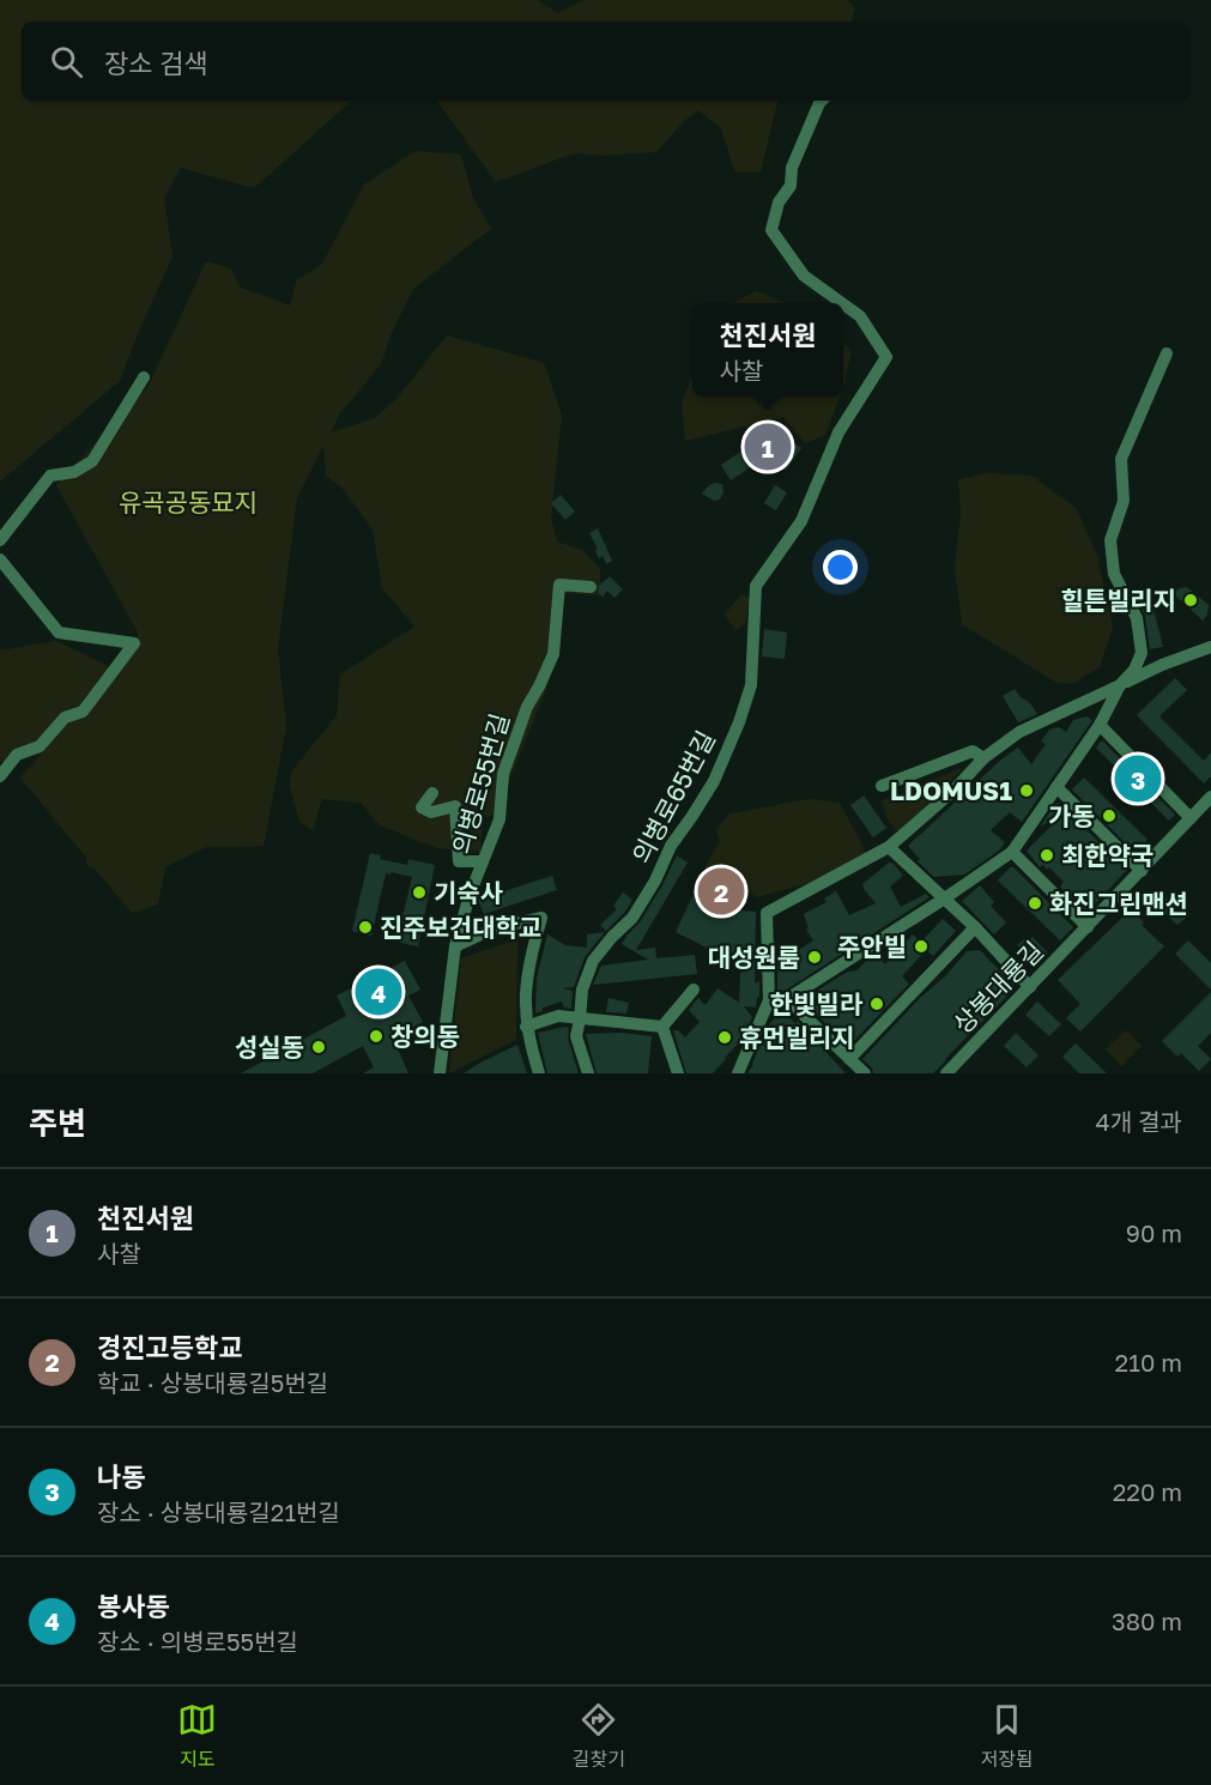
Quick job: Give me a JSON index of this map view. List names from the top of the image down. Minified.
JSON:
{"streets":{"street":["의병로55번길","의병로65번길","상봉대룡길"]},"parks":["유곡공동묘지"],"places":["힐튼빌리지","LDOMUS1","가동","최한약국","기숙사","화진그린맨션","진주보건대학교","주안빌","대성원룸","한빛빌라","창의동","휴먼빌리지","성실동"],"page":{"search":"장소 검색","popup":["천진서원","사찰"],"pins":["1","3","2","4"],"heading":["주변","4개 결과"],"list":[{"mark":"1","name":"천진서원","note":"사찰","value":"90 m"},{"mark":"2","name":"경진고등학교","note":"학교 · 상봉대룡길5번길","value":"210 m"},{"mark":"3","name":"나동","note":"장소 · 상봉대룡길21번길","value":"220 m"},{"mark":"4","name":"봉사동","note":"장소 · 의병로55번길","value":"380 m"}],"nav":["지도","길찾기","저장됨"]}}
